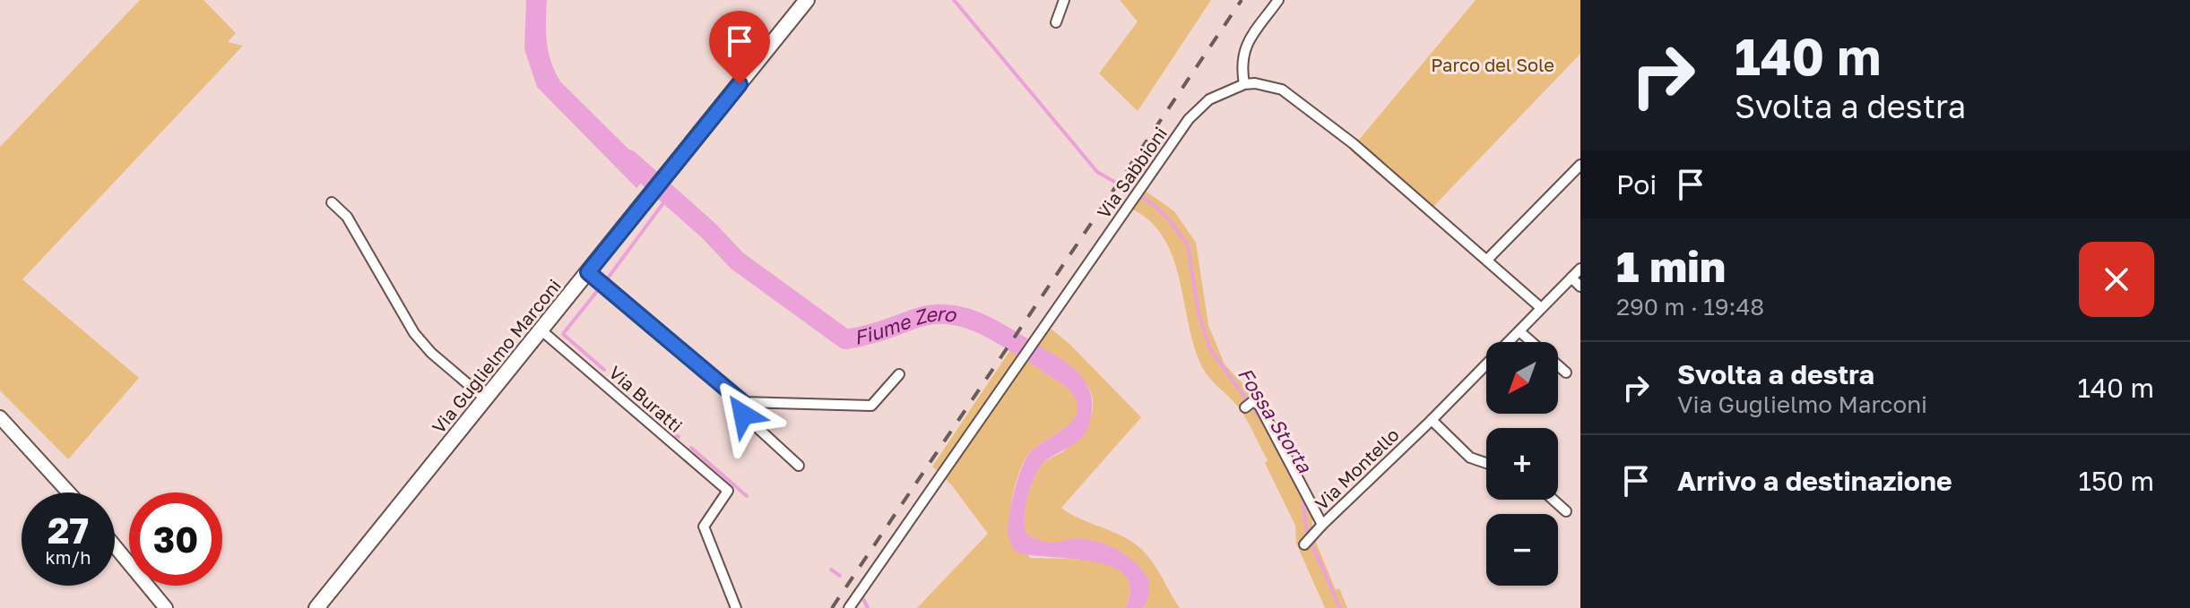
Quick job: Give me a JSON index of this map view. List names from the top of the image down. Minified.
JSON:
{"streets":{"main road":["Via Guglielmo Marconi"],"street":["Via Sabbioni","Via Buratti","Via Montello"]},"crossings":[["Via Guglielmo Marconi","Via Buratti"]],"water":["Fiume Zero","Fossa Storta"],"parks":["Parco del Sole"],"north":"bottom left","page":{"turn":["140 m","Svolta a destra"],"then":"Poi","heading":["1 min","290 m · 19:48"],"list":[{"name":"Svolta a destra","note":"Via Guglielmo Marconi","value":"140 m"},{"name":"Arrivo a destinazione","value":"150 m"}],"map_buttons":["+","−"],"speed":"27 km/h","limit":"30"}}
